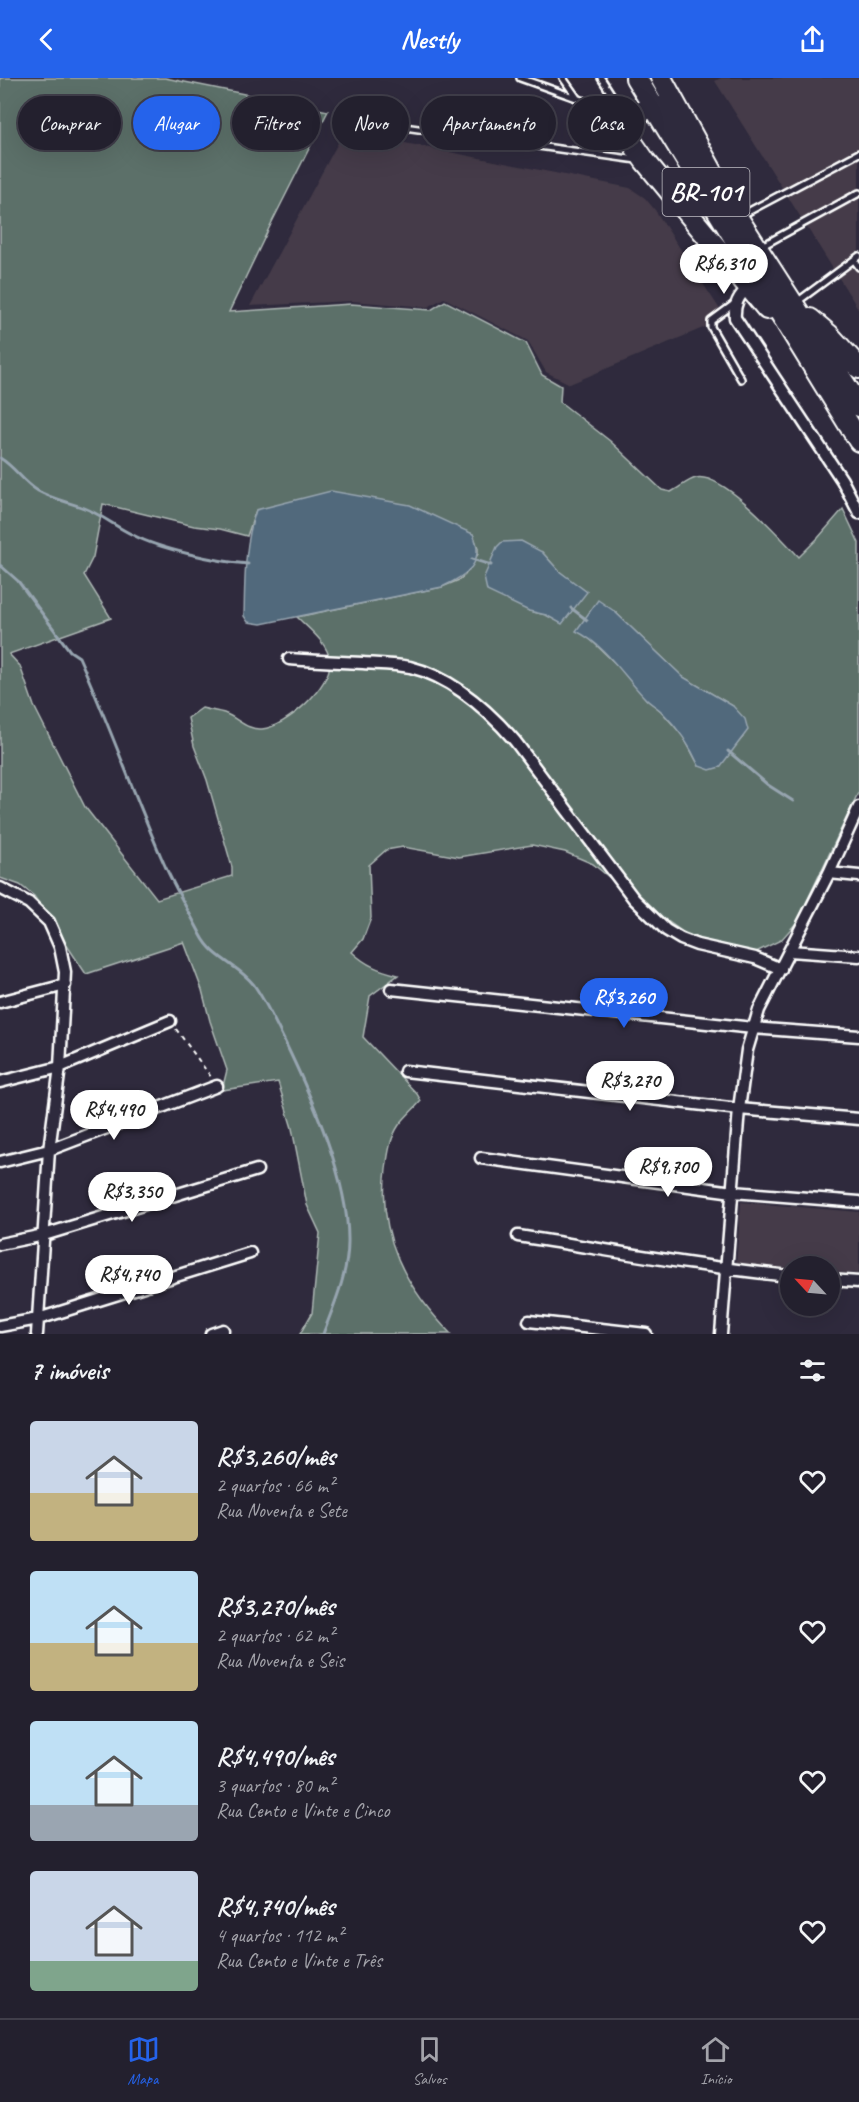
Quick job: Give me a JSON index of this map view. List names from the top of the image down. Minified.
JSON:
{"streets":{"highway":["BR-101"]},"north":"top left","page":{"header":"Nestly","chip":["Comprar","Alugar","Filtros","Novo","Apartamento","Casa"],"price":["R$6,310","R$3,260","R$3,270","R$4,490","R$9,700","R$3,350","R$4,740"],"heading":"7 imóveis","list":[{"name":"R$3,260/mês","note":"2 quartos · 66 m² · Rua Noventa e Sete"},{"name":"R$3,270/mês","note":"2 quartos · 62 m² · Rua Noventa e Seis"},{"name":"R$4,490/mês","note":"3 quartos · 80 m² · Rua Cento e Vinte e Cinco"},{"name":"R$4,740/mês","note":"4 quartos · 112 m² · Rua Cento e Vinte e Três"}],"tabs":["Mapa","Salvos","Início"]}}
